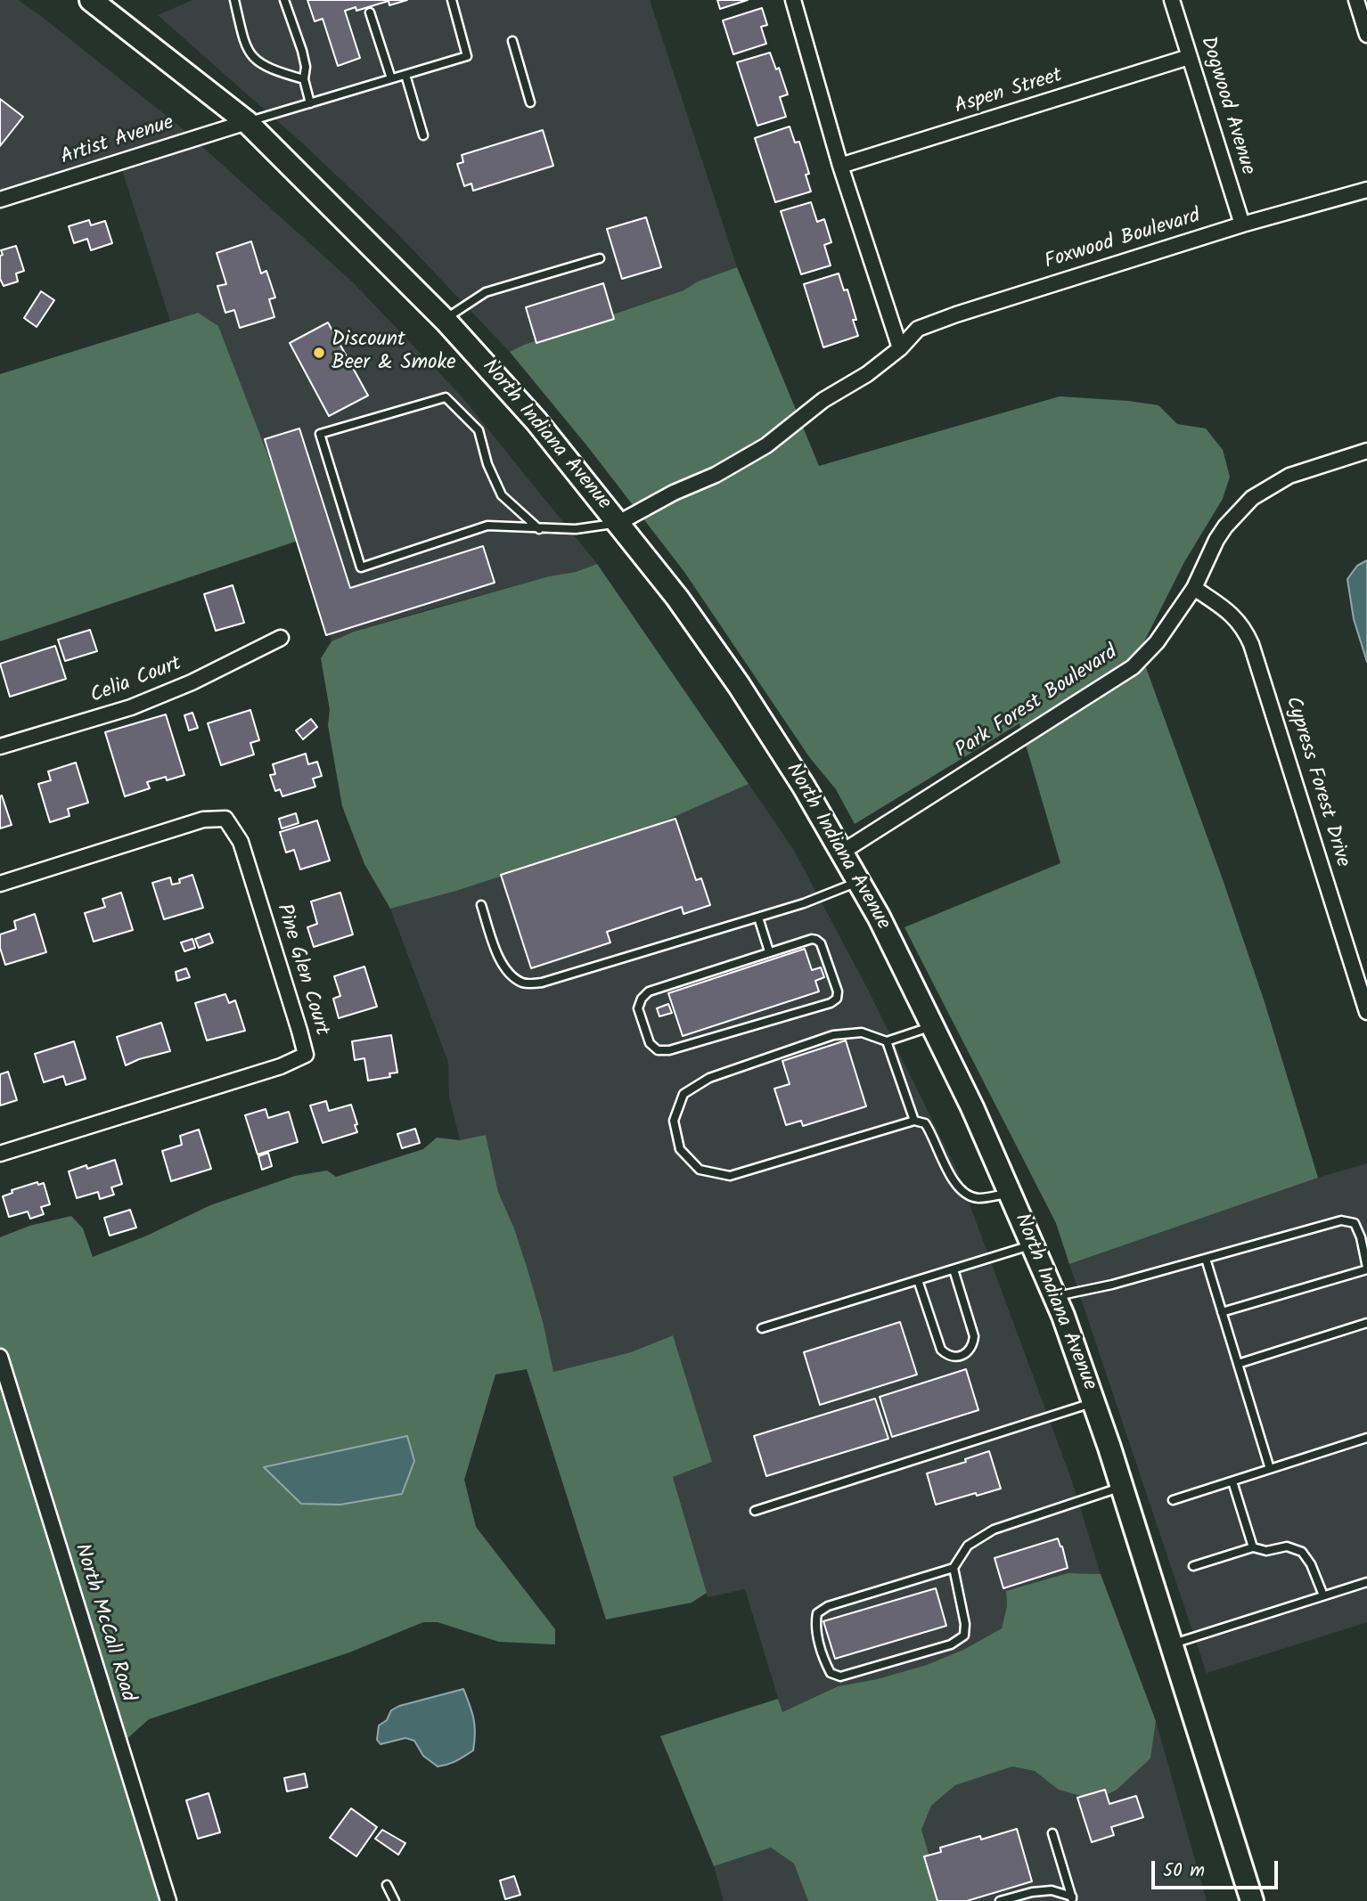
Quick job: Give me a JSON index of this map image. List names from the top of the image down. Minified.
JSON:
{"streets":{"main road":["North Indiana Avenue"],"street":["Aspen Street","Dogwood Avenue","Artist Avenue","Foxwood Boulevard","Celia Court","Park Forest Boulevard","Cypress Forest Drive","Pine Glen Court","North McCall Road"]},"crossings":[["Aspen Street","Dogwood Avenue"],["Dogwood Avenue","Foxwood Boulevard"],["Artist Avenue","North Indiana Avenue"],["Foxwood Boulevard","North Indiana Avenue"],["North Indiana Avenue","Park Forest Boulevard"],["Park Forest Boulevard","Cypress Forest Drive"]],"places":["Discount Beer & Smoke"],"scale_bar":"50 m"}
